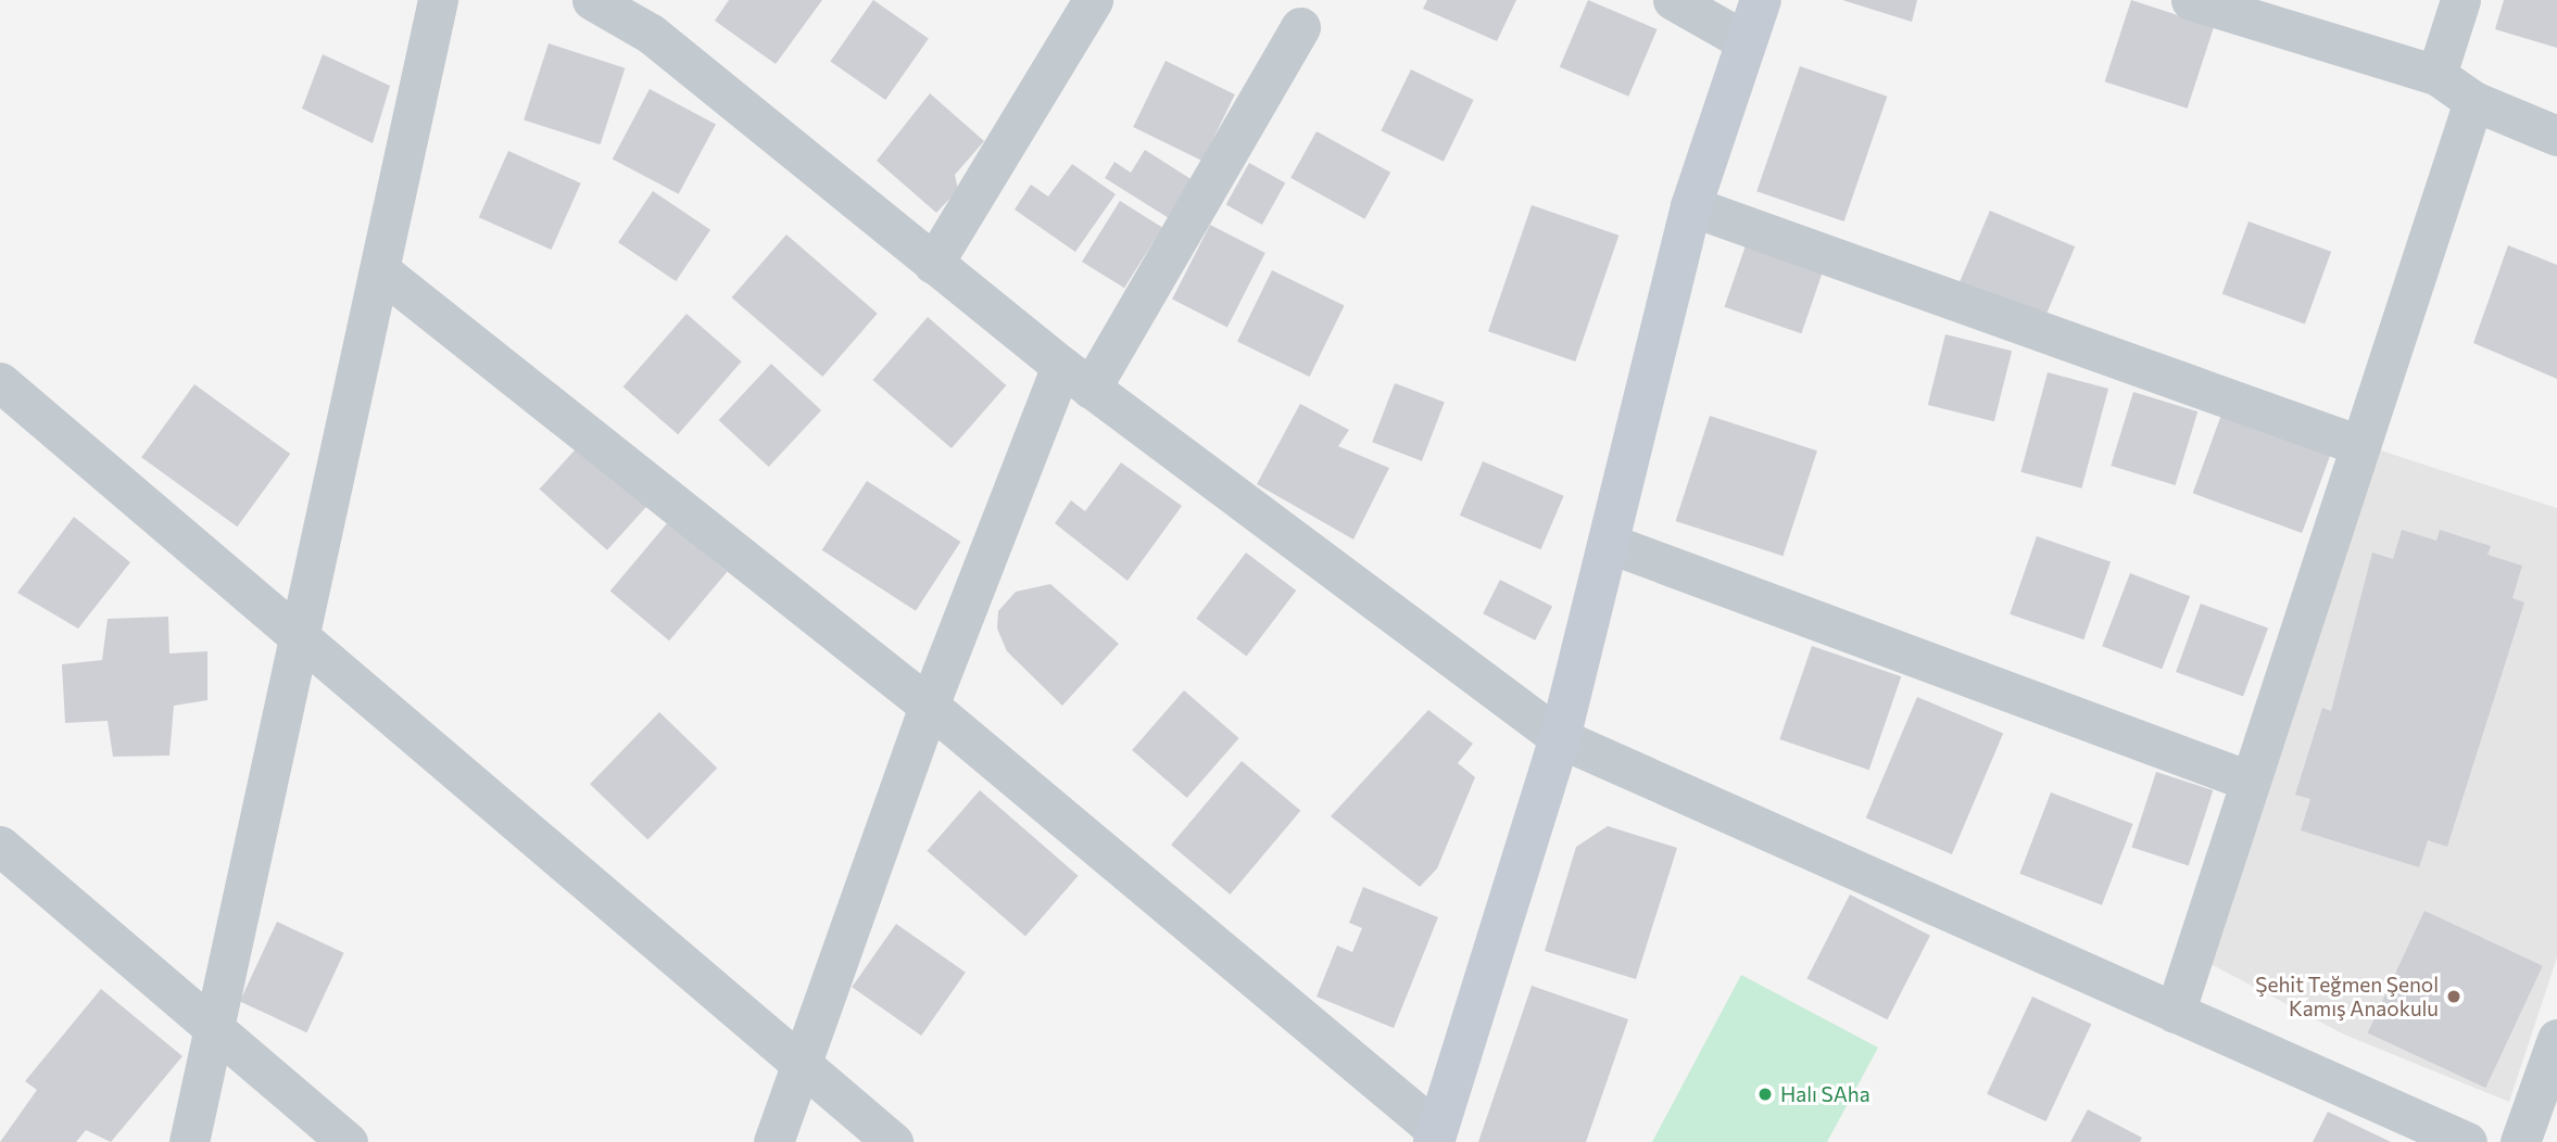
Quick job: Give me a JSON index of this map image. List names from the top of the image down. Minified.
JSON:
{"places":["Şehit Teğmen Şenol Kamış Anaokulu","Halı SAha"]}
